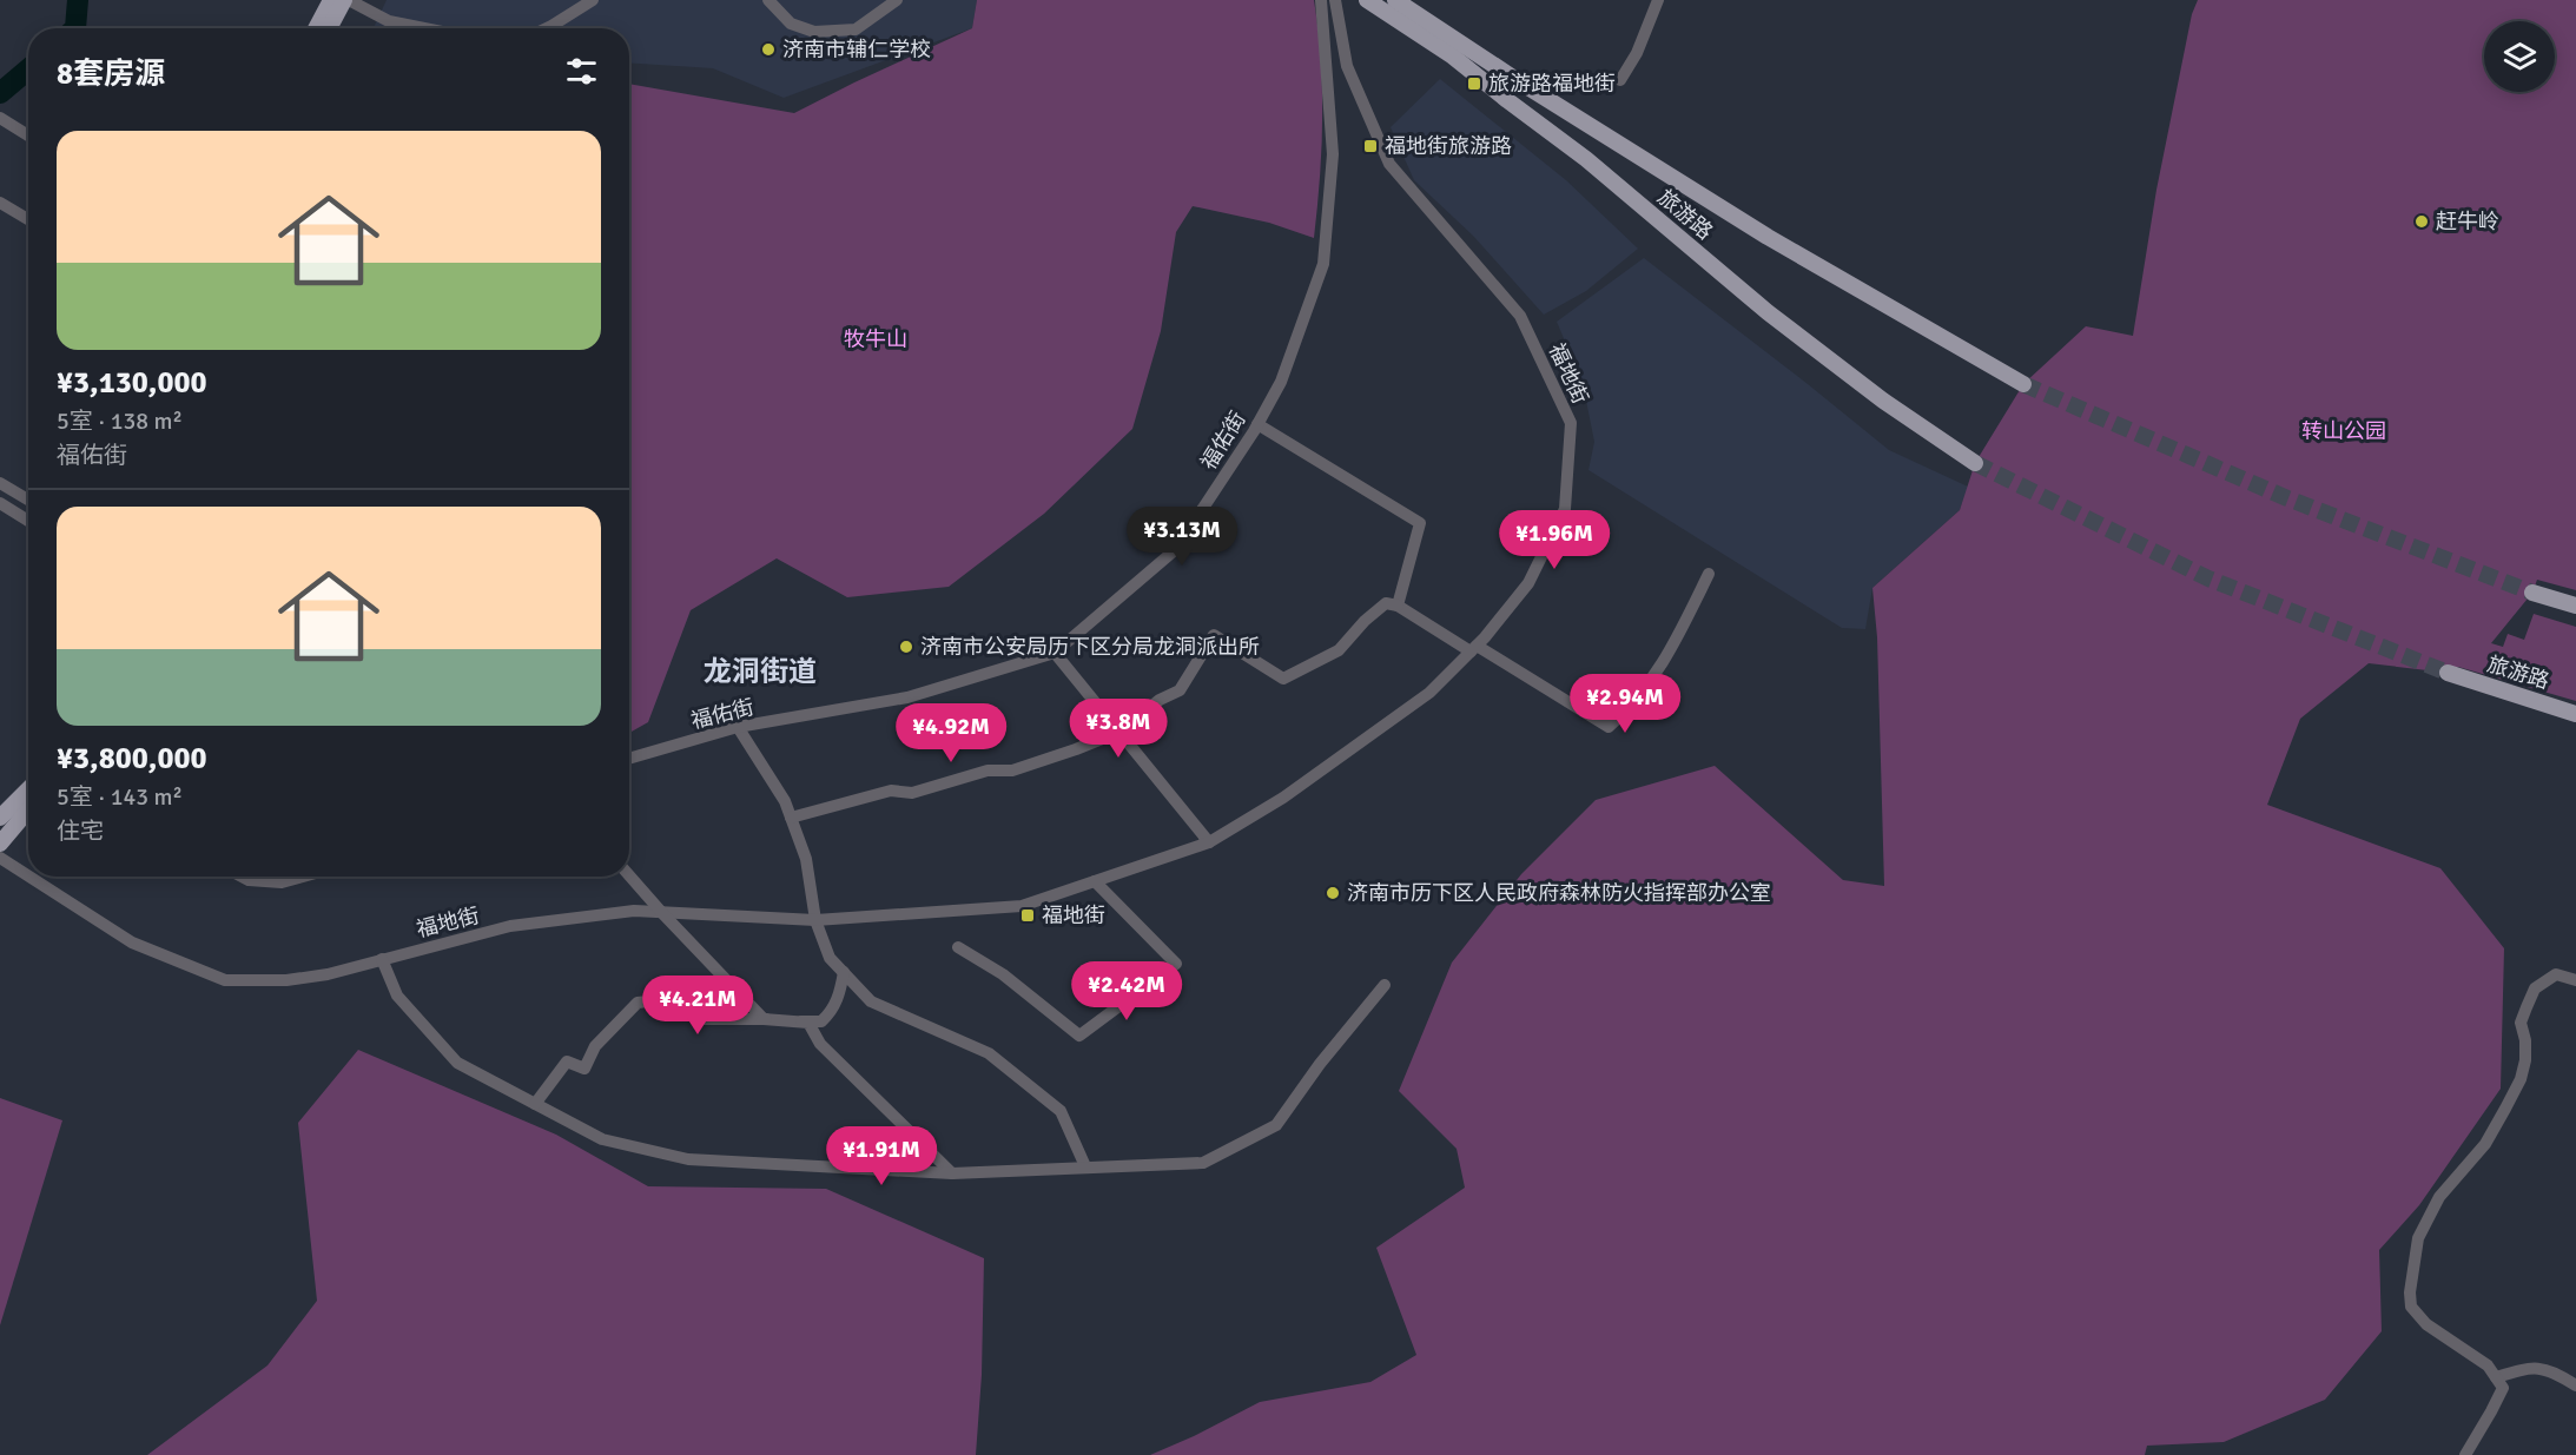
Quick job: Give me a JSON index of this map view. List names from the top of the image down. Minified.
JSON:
{"streets":{"main road":["旅游路"],"street":["福地街","福佑街"]},"districts":["龙洞街道"],"parks":["牧牛山","转山公园"],"places":{"other":["济南市辅仁学校","赶牛岭","济南市公安局历下区分局龙洞派出所","济南市历下区人民政府森林防火指挥部办公室"],"transit":["旅游路福地街","福地街旅游路","福地街"]},"page":{"heading":"8套房源","list":[{"name":"¥3,130,000","note":"5室 · 138 m² · 福佑街"},{"name":"¥3,800,000","note":"5室 · 143 m² · 住宅"}],"price":["¥3.13M","¥1.96M","¥2.94M","¥3.8M","¥4.92M","¥2.42M","¥4.21M","¥1.91M"]}}
